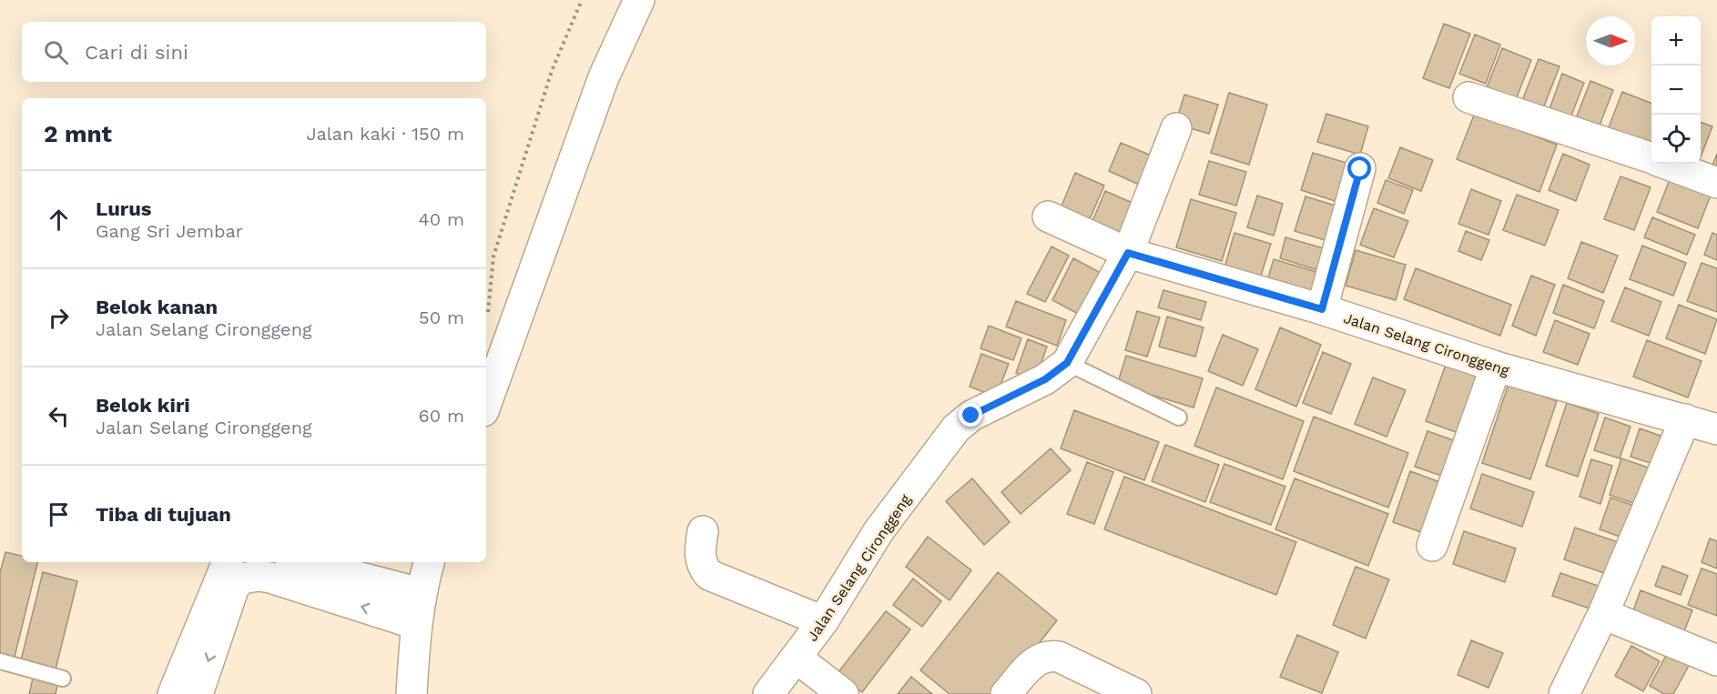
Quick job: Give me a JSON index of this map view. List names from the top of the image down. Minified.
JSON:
{"streets":{"street":["Jalan Selang Cironggeng"]},"north":"right","page":{"map_buttons":["+","−"],"search":"Cari di sini","heading":["2 mnt","Jalan kaki · 150 m"],"list":[["Lurus","Gang Sri Jembar","40 m"],["Belok kanan","Jalan Selang Cironggeng","50 m"],["Belok kiri","Jalan Selang Cironggeng","60 m"],"Tiba di tujuan"]}}
